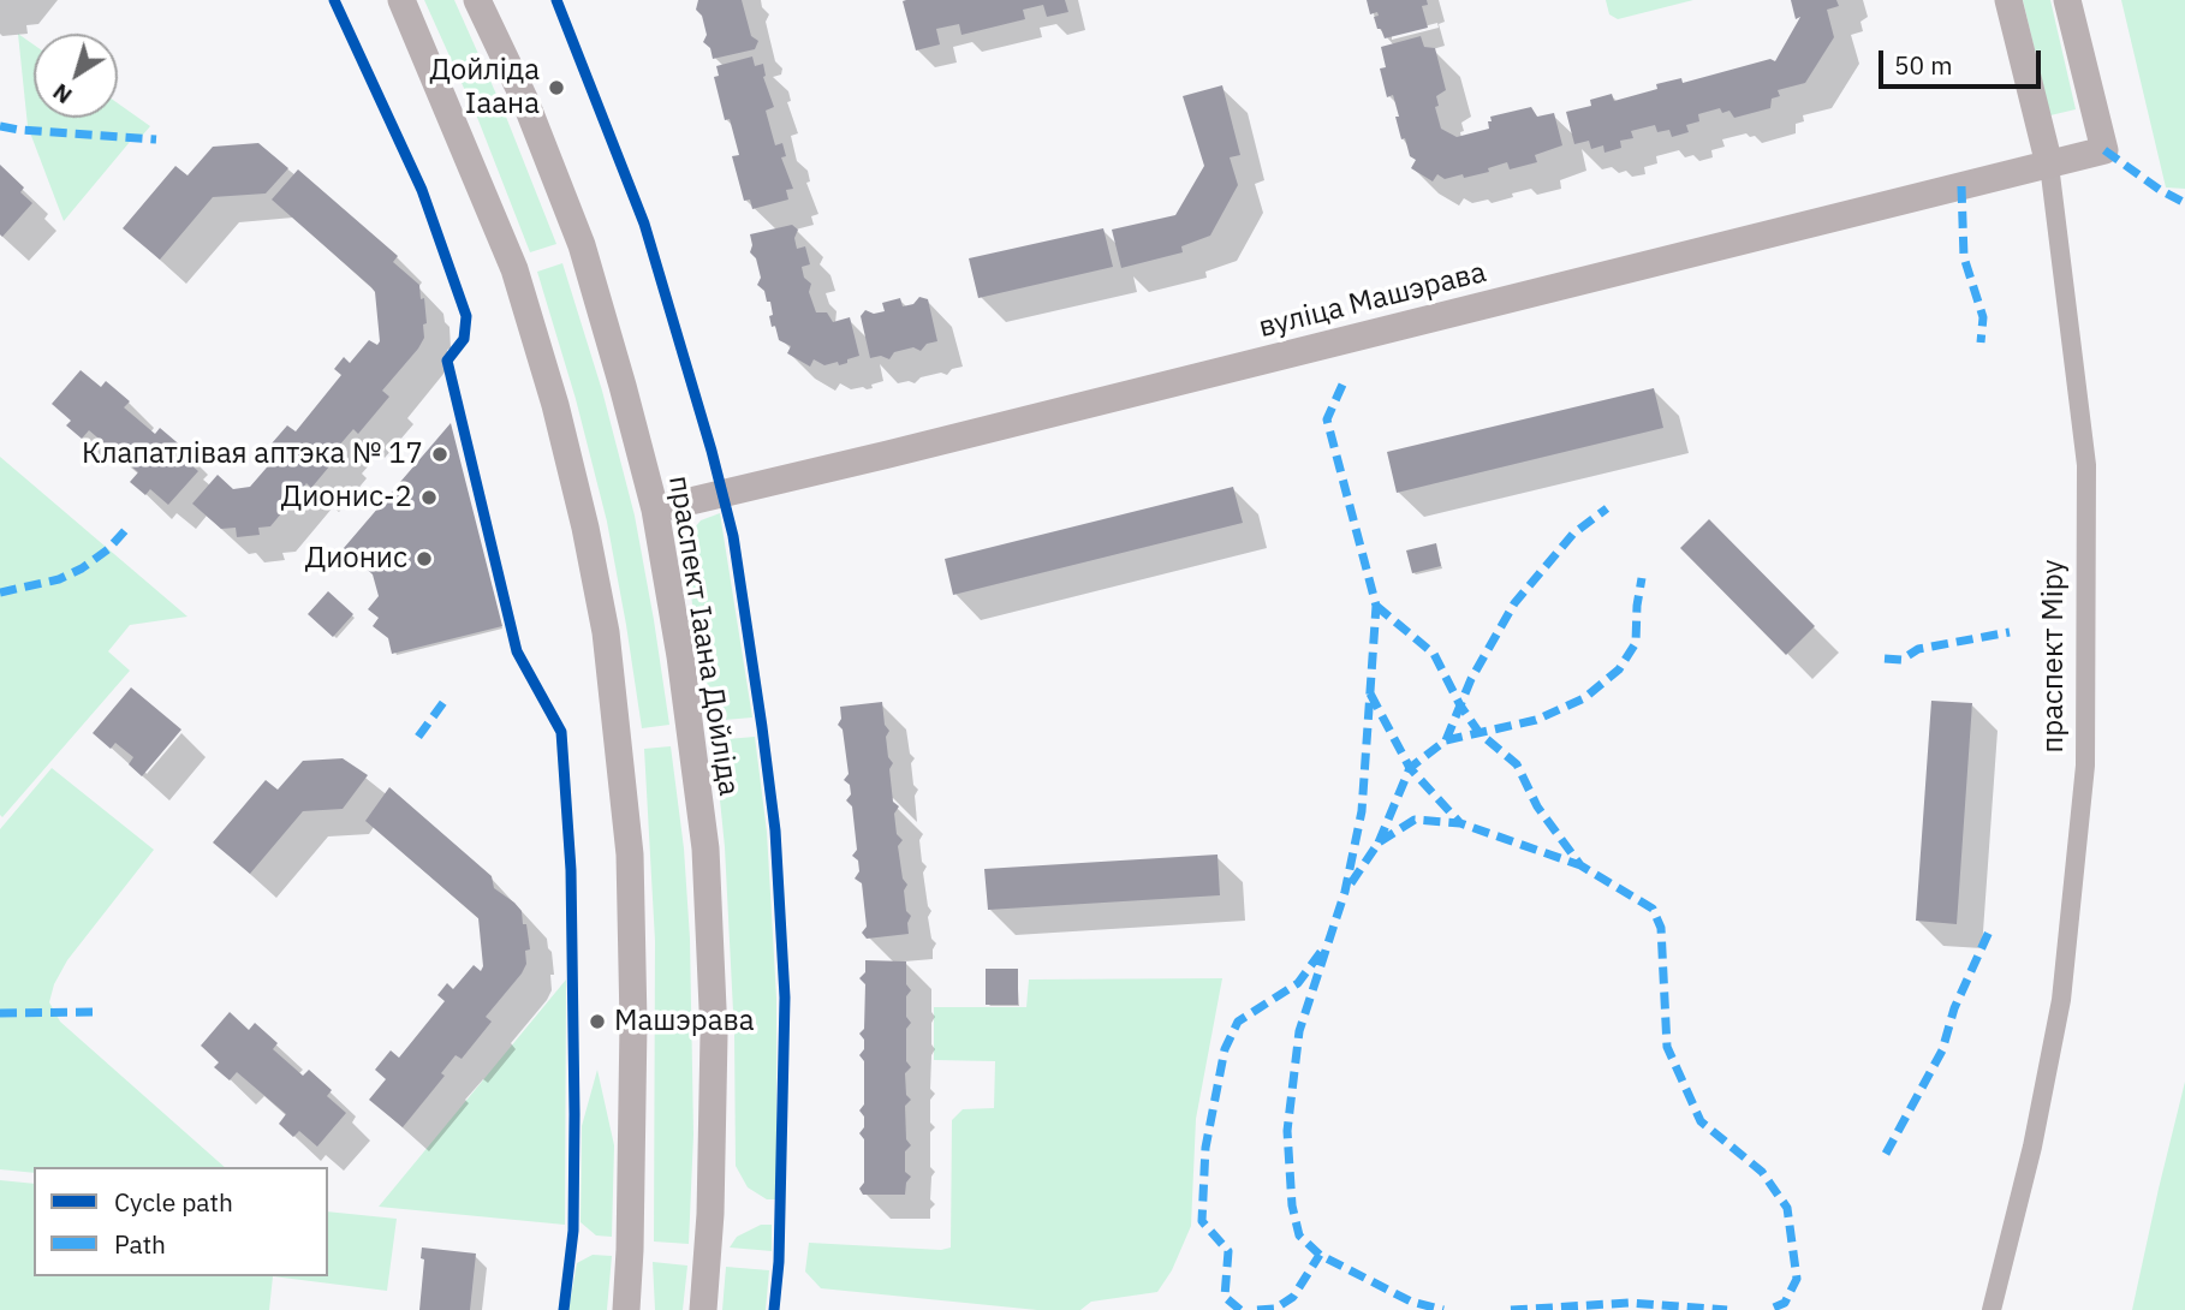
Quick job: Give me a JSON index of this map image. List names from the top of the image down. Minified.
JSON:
{"streets":{"main road":["вуліца Машэрава","праспект Іаана Дойліда","праспект Міру"]},"crossings":[["вуліца Машэрава","праспект Іаана Дойліда"],["вуліца Машэрава","праспект Міру"]],"places":["Дойліда Іаана","Клапатлівая аптэка № 17","Дионис-2","Дионис","Машэрава"],"legend":["Cycle path","Path"],"scale_bar":"50 m","north":"bottom left"}
